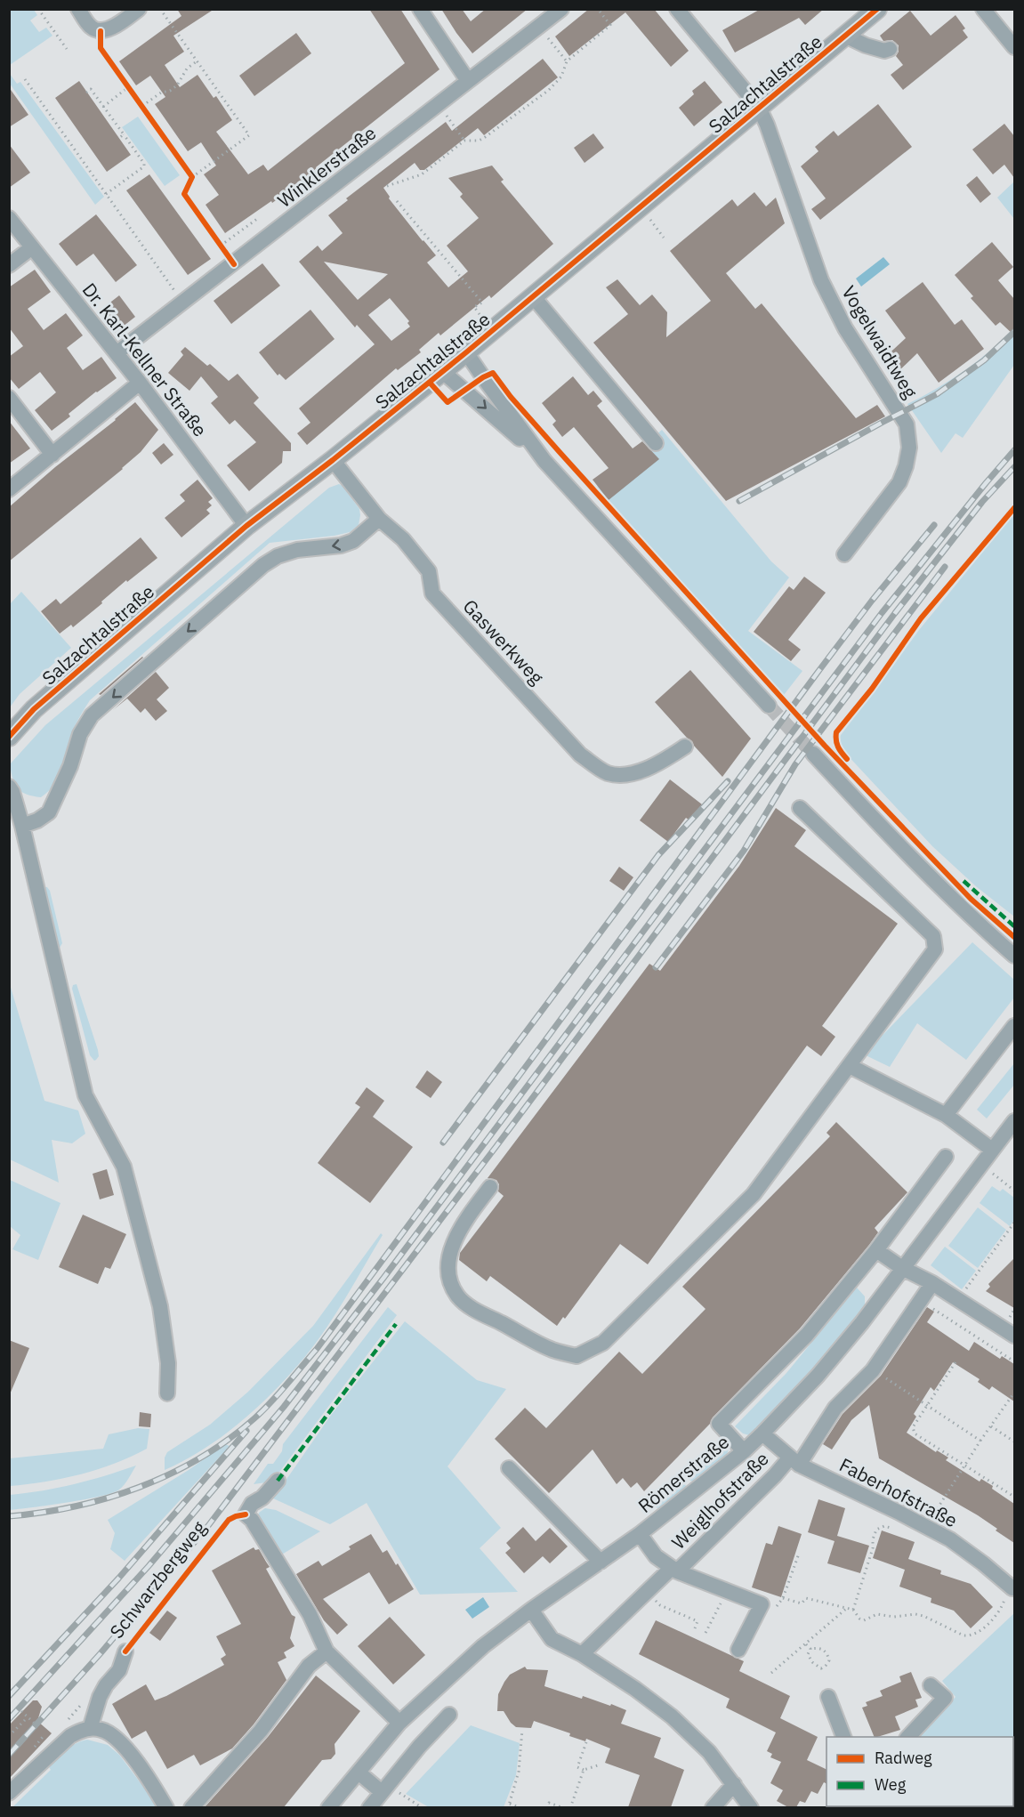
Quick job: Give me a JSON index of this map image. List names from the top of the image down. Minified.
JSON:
{"streets":{"main road":["Salzachtalstraße"],"street":["Winklerstraße","Vogelwaidtweg","Dr. Karl-Kellner Straße","Gaswerkweg","Römerstraße","Faberhofstraße","Weiglhofstraße","Schwarzbergweg"]},"crossings":[["Salzachtalstraße","Vogelwaidtweg"],["Salzachtalstraße","Dr. Karl-Kellner Straße"],["Salzachtalstraße","Gaswerkweg"],["Winklerstraße","Dr. Karl-Kellner Straße"],["Römerstraße","Faberhofstraße"],["Faberhofstraße","Weiglhofstraße"]],"legend":["Radweg","Weg"]}
